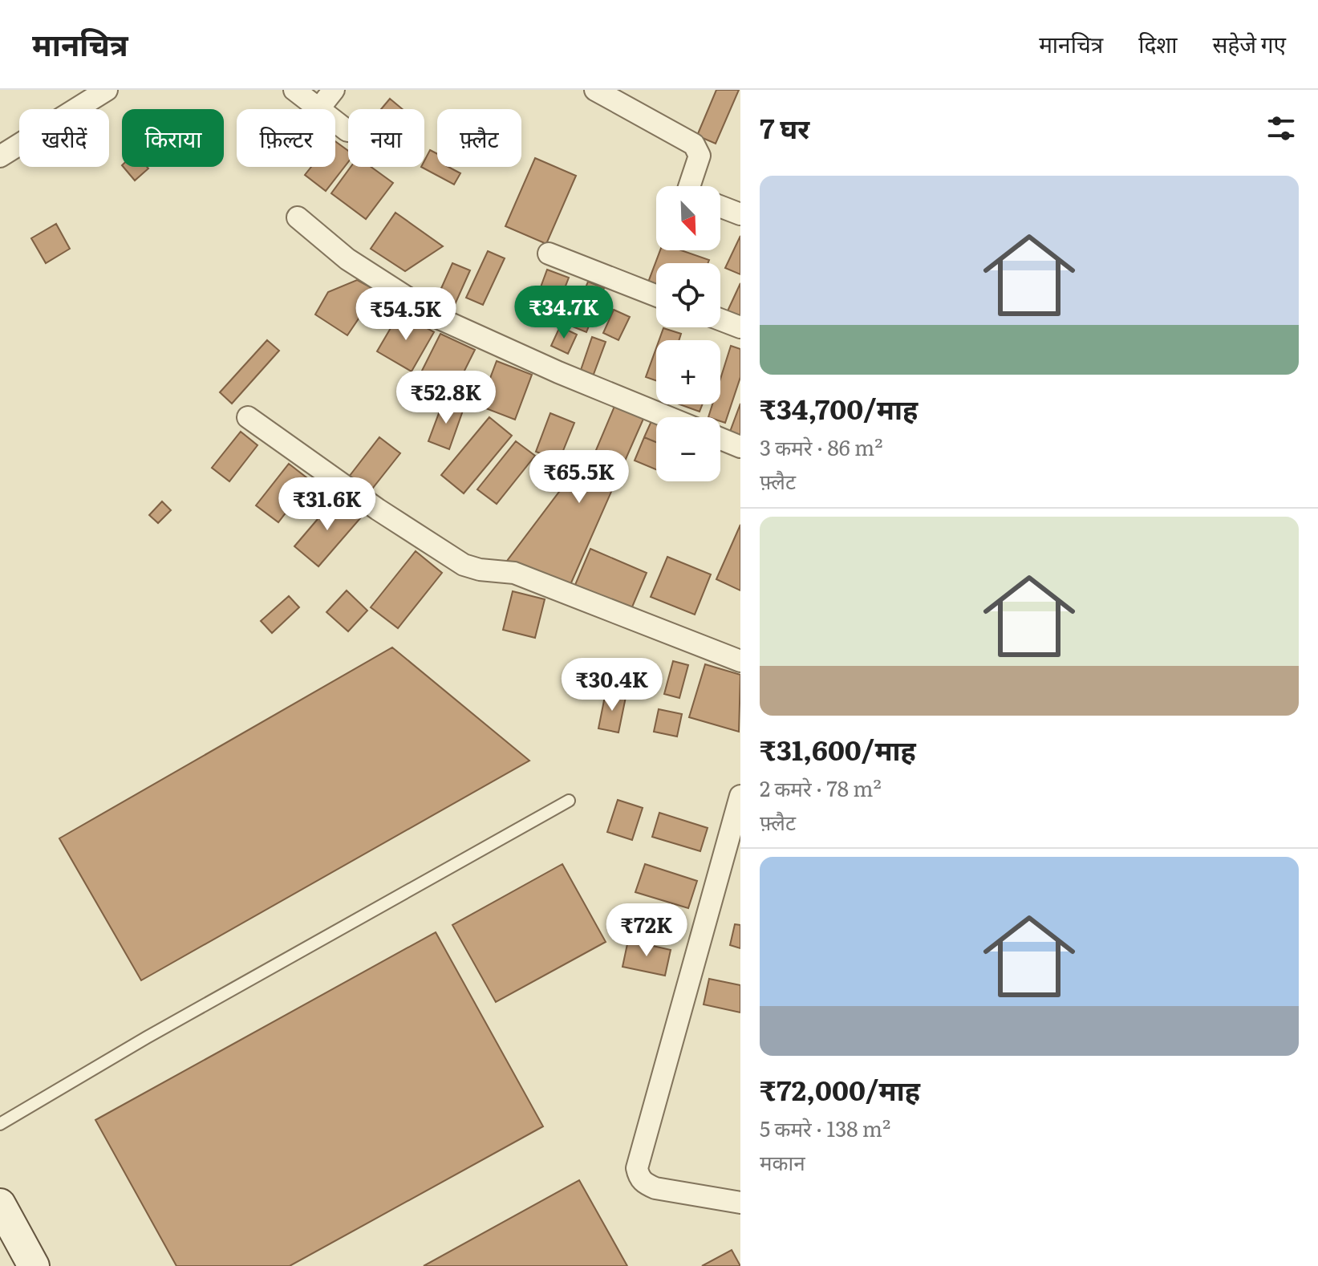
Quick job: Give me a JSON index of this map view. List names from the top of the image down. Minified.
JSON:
{"north":"bottom right","page":{"header":"मानचित्र","nav":["मानचित्र","दिशा","सहेजे गए"],"heading":"7 घर","chip":["खरीदें","किराया","फ़िल्टर","नया","फ़्लैट"],"list":[{"name":"₹34,700/माह","note":"3 कमरे · 86 m² · फ़्लैट"},{"name":"₹31,600/माह","note":"2 कमरे · 78 m² · फ़्लैट"},{"name":"₹72,000/माह","note":"5 कमरे · 138 m² · मकान"}],"map_buttons":["+","−"],"price":["₹34.7K","₹54.5K","₹52.8K","₹65.5K","₹31.6K","₹30.4K","₹72K"]}}
